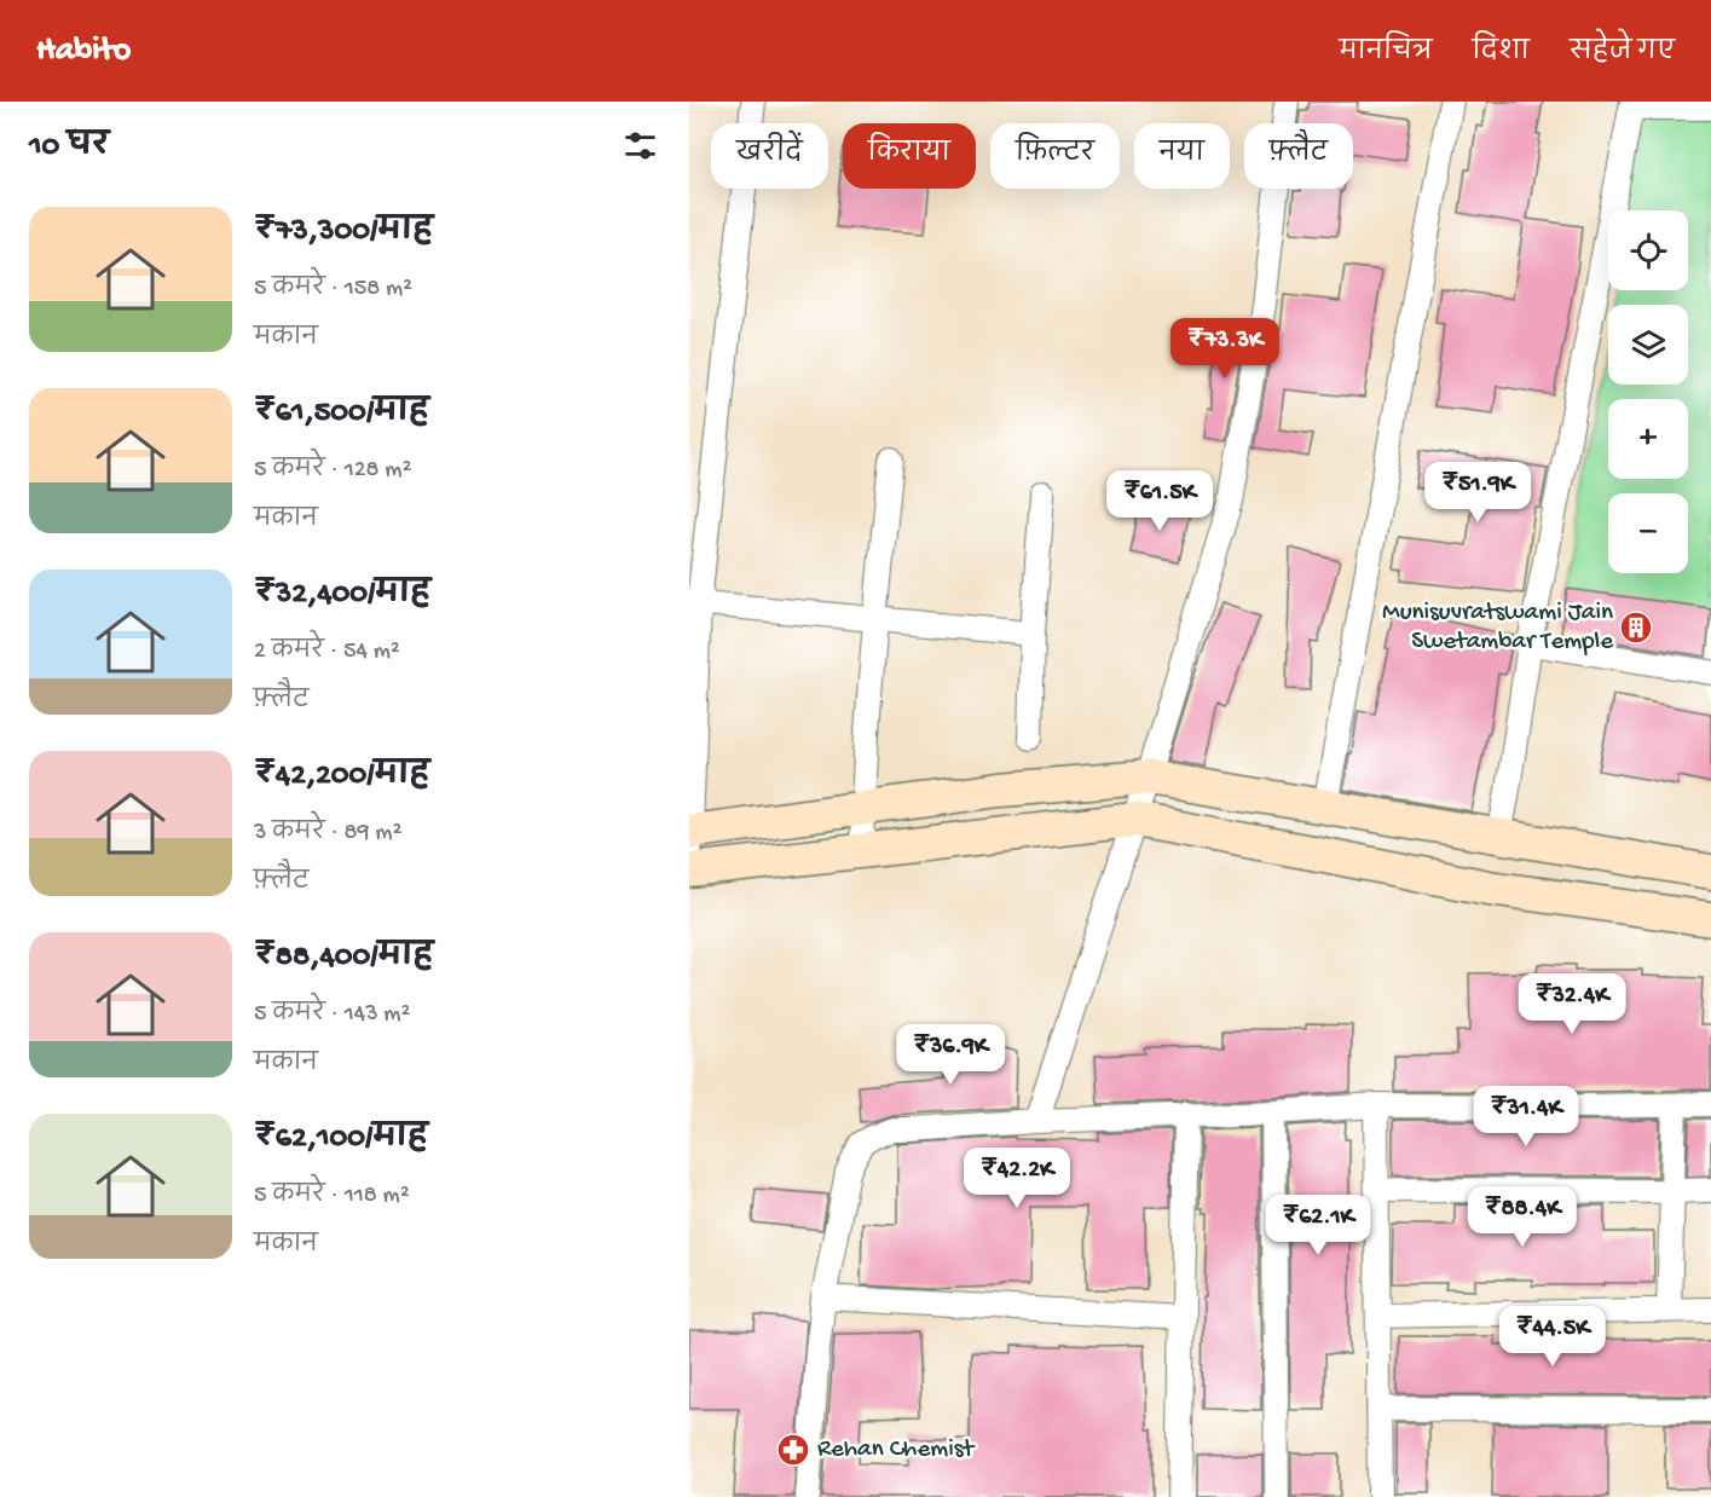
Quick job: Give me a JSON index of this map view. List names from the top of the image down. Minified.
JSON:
{"places":{"building":["Munisuvratswami Jain Swetambar Temple"],"pharmacy":["Rehan Chemist"]},"page":{"header":"Habito","nav":["मानचित्र","दिशा","सहेजे गए"],"heading":"10 घर","chip":["खरीदें","किराया","फ़िल्टर","नया","फ़्लैट"],"list":[{"name":"₹73,300/माह","note":"5 कमरे · 158 m² · मकान"},{"name":"₹61,500/माह","note":"5 कमरे · 128 m² · मकान"},{"name":"₹32,400/माह","note":"2 कमरे · 54 m² · फ़्लैट"},{"name":"₹42,200/माह","note":"3 कमरे · 89 m² · फ़्लैट"},{"name":"₹88,400/माह","note":"5 कमरे · 143 m² · मकान"},{"name":"₹62,100/माह","note":"5 कमरे · 118 m² · मकान"}],"map_buttons":["+","−"],"price":["₹73.3K","₹51.9K","₹61.5K","₹32.4K","₹36.9K","₹31.4K","₹42.2K","₹88.4K","₹62.1K","₹44.5K"]}}
